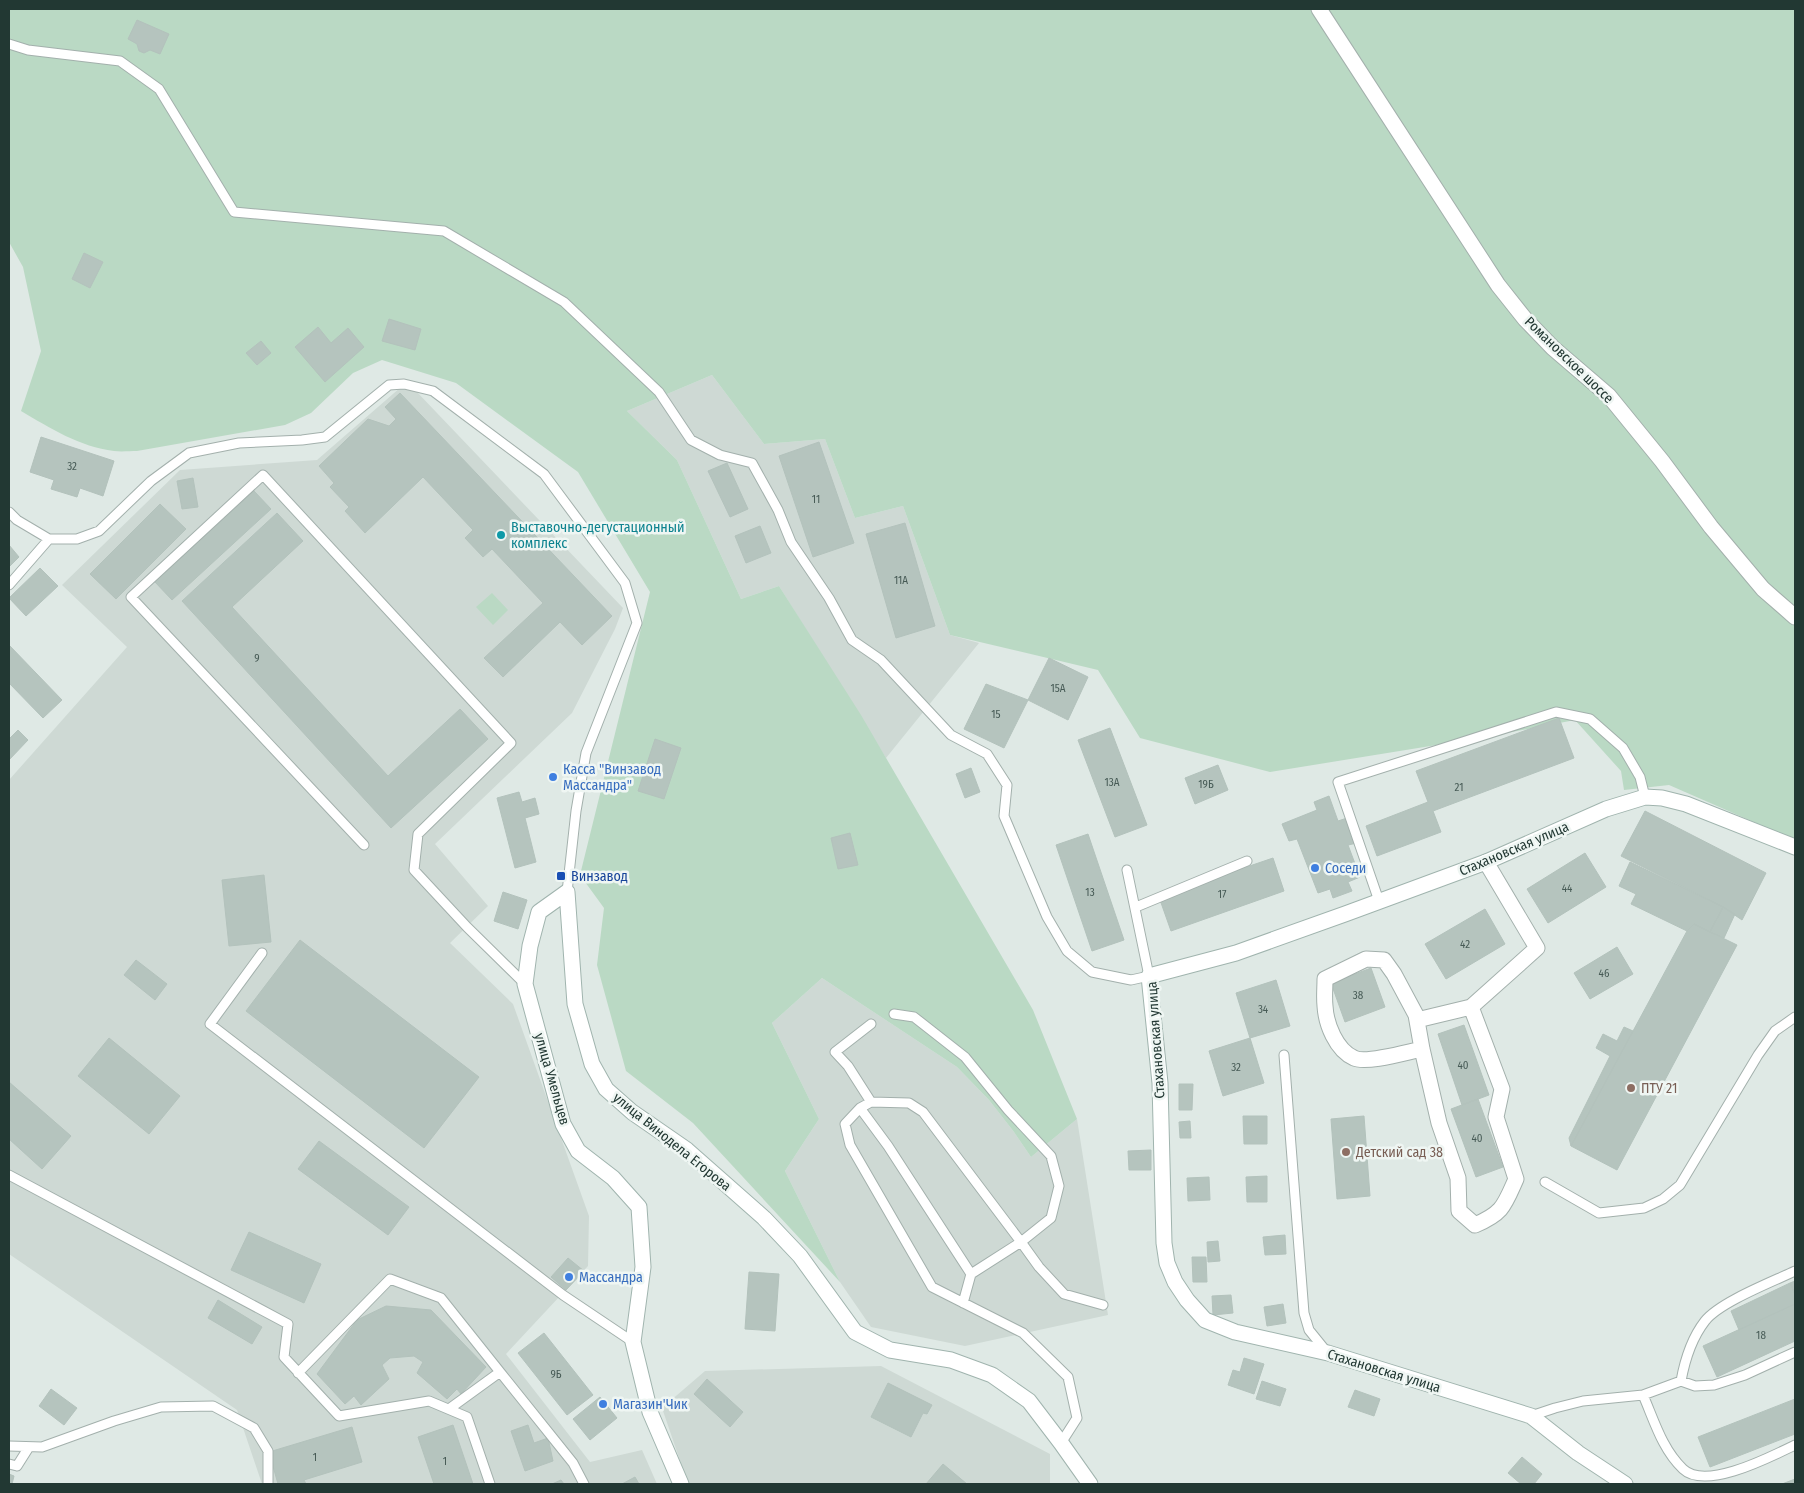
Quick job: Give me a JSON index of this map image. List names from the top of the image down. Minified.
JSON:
{"streets":{"main road":["Романовское шоссе","Стахановская улица","улица Умельцев","улица Винодела Егорова"]},"crossings":[["улица Умельцев","улица Винодела Егорова"]],"places":{"other":["Выставочно-дегустационный комплекс","Касса \"Винзавод Массандра\"","Соседи","ПТУ 21","Детский сад 38","Массандра","Магазин'Чик"],"transit":["Винзавод"]},"house_numbers":["32","11","11А","9","15А","15","13А","19Б","21","44","13","17","42","46","38","34","40","32","40","18","9Б","1","1"]}
